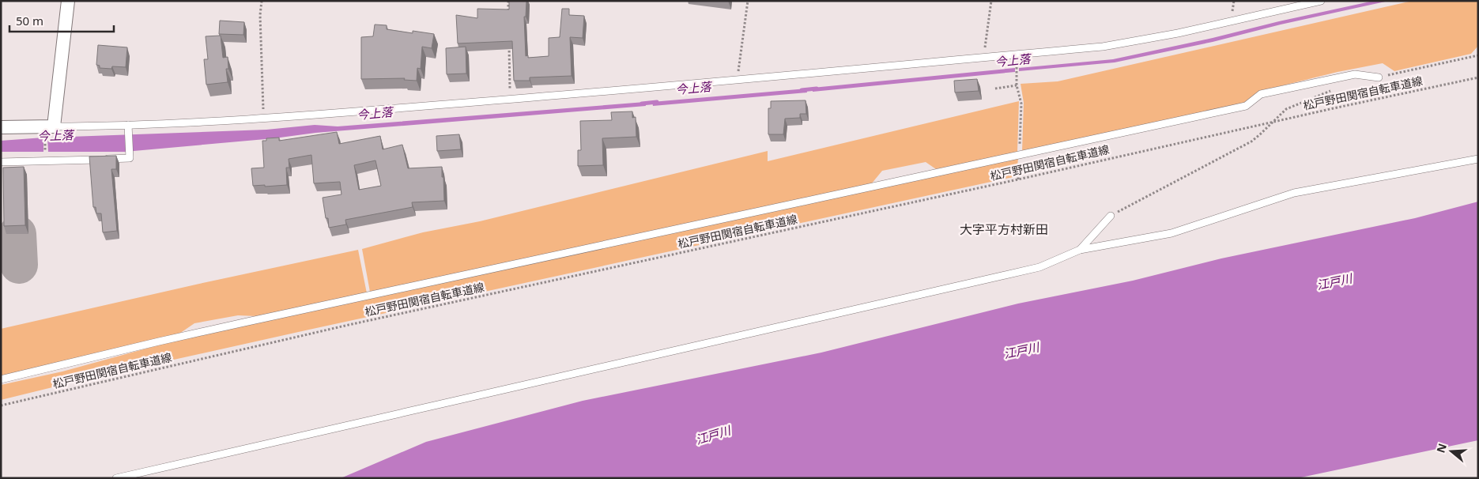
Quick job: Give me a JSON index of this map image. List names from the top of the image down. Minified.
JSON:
{"streets":{"path":["松戸野田関宿自転車道線"]},"districts":["大字平方村新田"],"water":["今上落","江戸川"],"scale_bar":"50 m","north":"left"}
